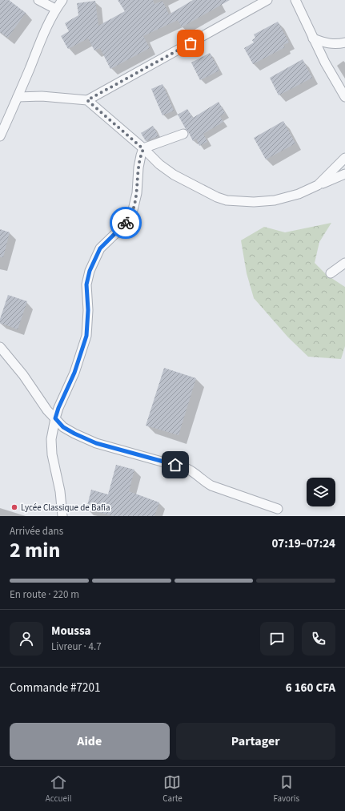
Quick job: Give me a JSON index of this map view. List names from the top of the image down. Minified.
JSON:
{"places":["Lycée Classique de Bafia"],"page":{"heading":["2 min","Arrivée dans","07:19–07:24"],"panel":["Moussa","Livreur · 4.7","Commande #7201","6 160 CFA"],"bar":"En route · 220 m","buttons":["Aide","Partager"],"tabs":["Accueil","Carte","Favoris"]}}
